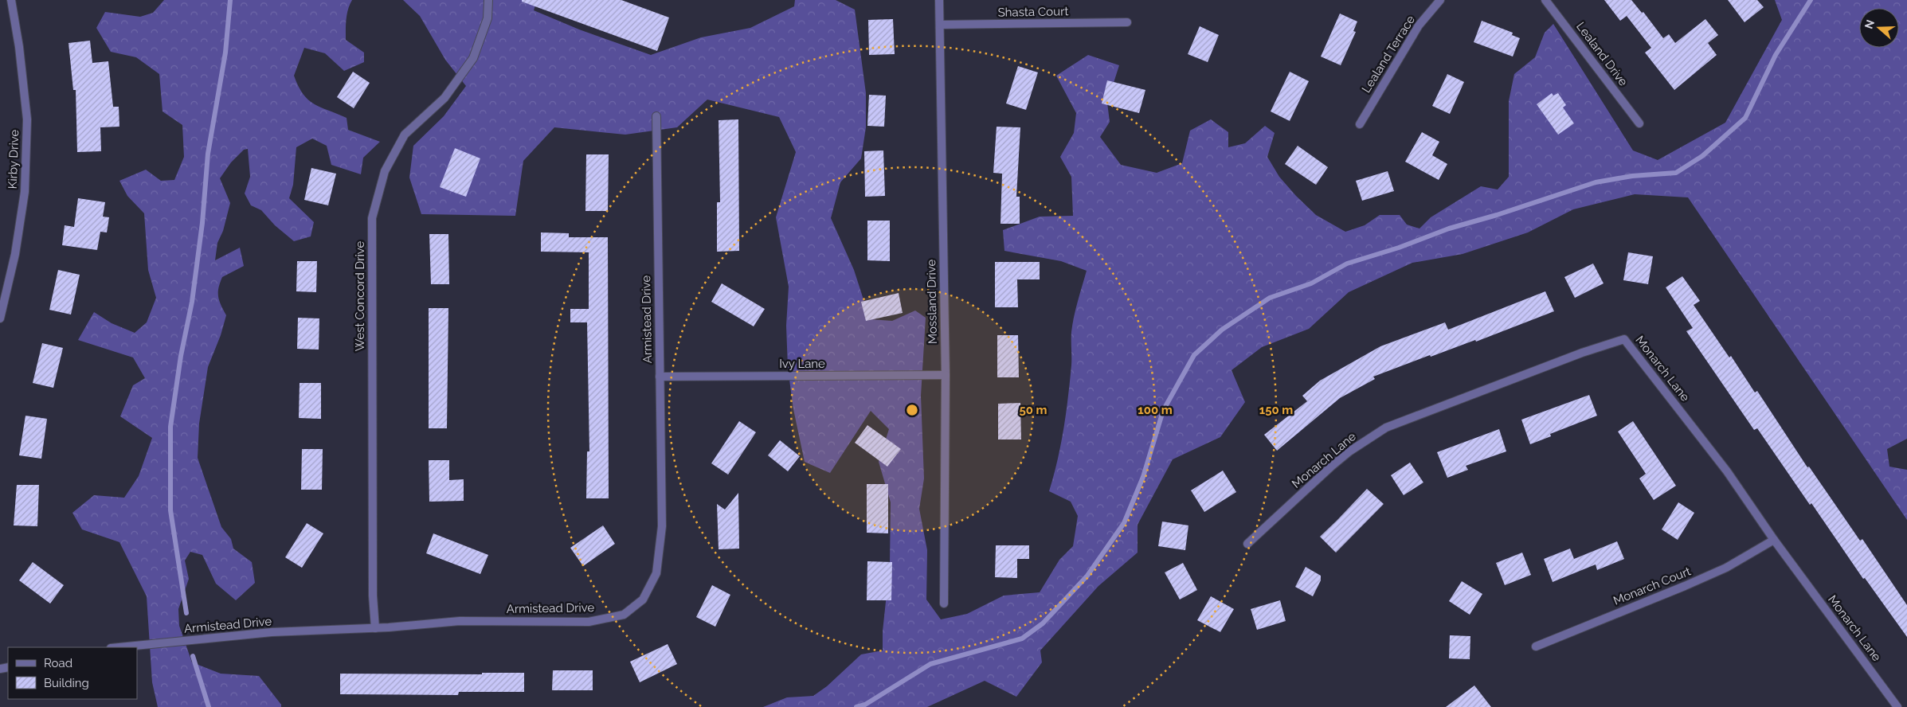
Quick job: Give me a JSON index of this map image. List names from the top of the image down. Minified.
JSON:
{"streets":{"street":["Shasta Court","Lealand Terrace","Lealand Drive","Kirby Drive","West Concord Drive","Mossland Drive","Armistead Drive","Ivy Lane","Monarch Lane","Monarch Court"]},"crossings":[["Shasta Court","Mossland Drive"],["West Concord Drive","Armistead Drive"],["Mossland Drive","Ivy Lane"],["Armistead Drive","Ivy Lane"],["Monarch Lane","Monarch Court"]],"legend":["Road","Building"],"north":"left","rings":["50 m","100 m","150 m"]}
